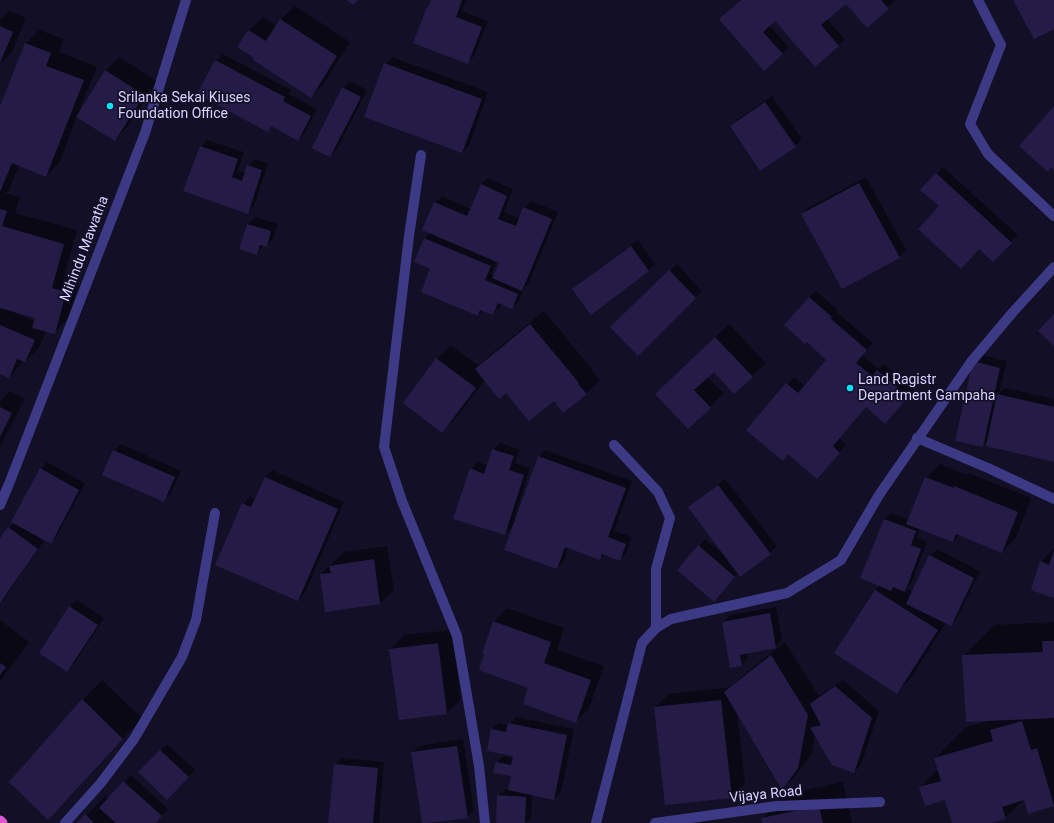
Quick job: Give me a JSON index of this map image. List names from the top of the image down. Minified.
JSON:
{"streets":{"street":["Mihindu Mawatha","Vijaya Road"]},"places":["Srilanka Sekai Kiuses Foundation Office","Land Ragistr Department Gampaha"]}
